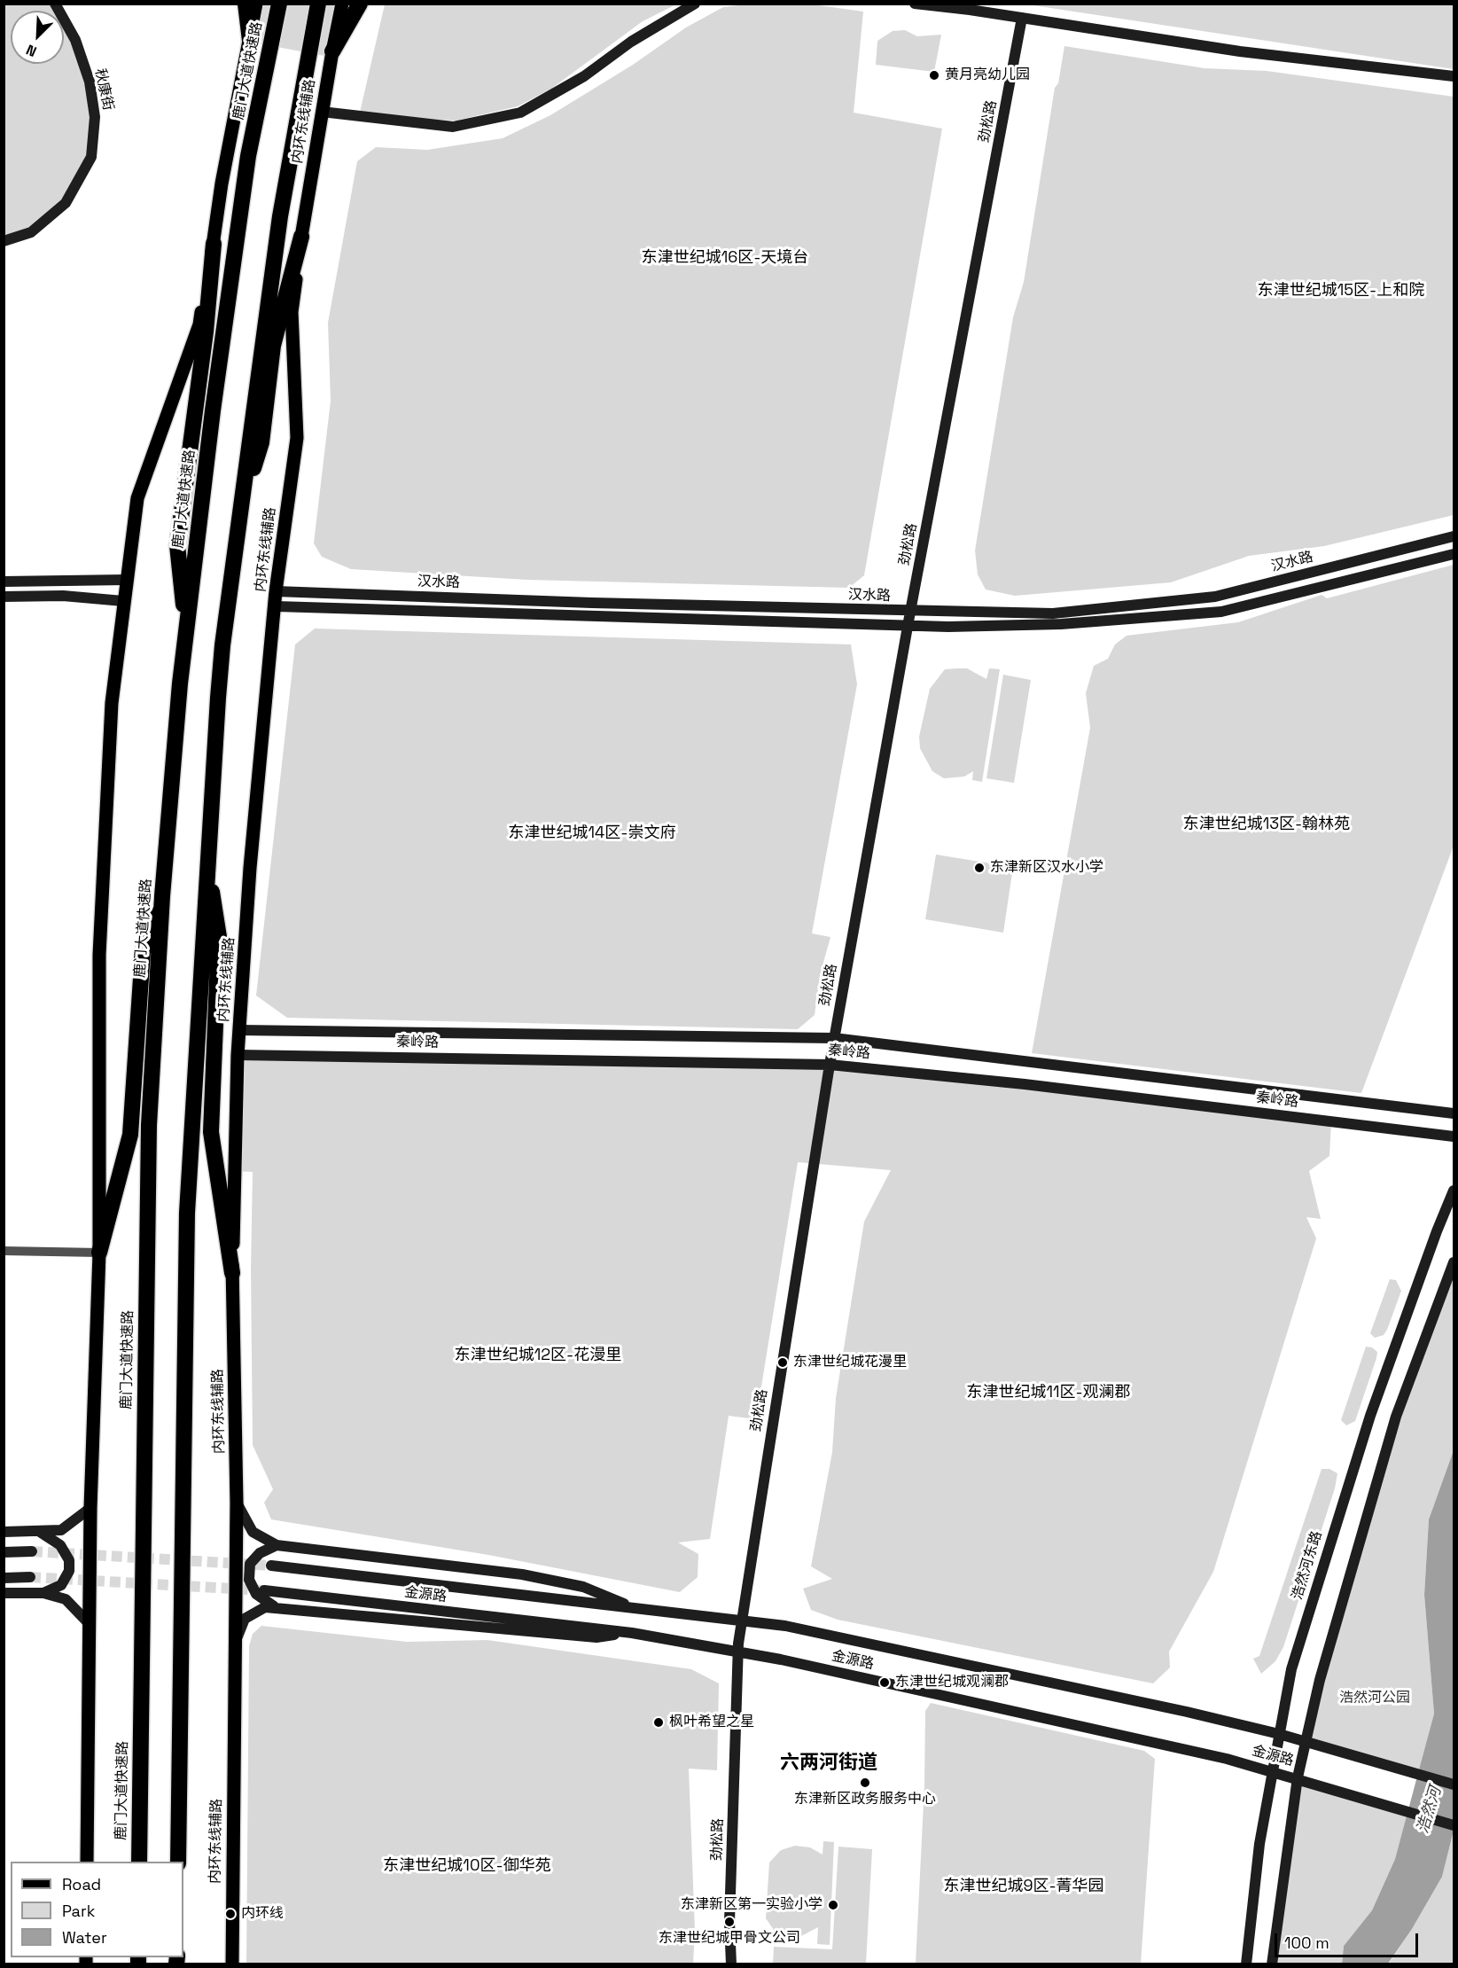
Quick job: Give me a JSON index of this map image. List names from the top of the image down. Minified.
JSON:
{"streets":{"highway":["鹿门大道快速路"],"main road":["内环东线辅路"],"street":["秋康街","劲松路","汉水路","秦岭路","浩然河东路","金源路"]},"crossings":[["内环东线辅路","汉水路"],["内环东线辅路","秦岭路"],["劲松路","汉水路"],["劲松路","秦岭路"],["劲松路","金源路"],["浩然河东路","金源路"]],"districts":["东津世纪城16区-天境台","东津世纪城15区-上和院","东津世纪城13区-翰林苑","东津世纪城14区-崇文府","东津世纪城12区-花漫里","东津世纪城11区-观澜郡","六两河街道","东津世纪城10区-御华苑","东津世纪城9区-菁华园"],"water":["浩然河"],"parks":["浩然河公园"],"places":["黄月亮幼儿园","东津新区汉水小学","东津世纪城花漫里","东津世纪城观澜郡","枫叶希望之星","东津新区政务服务中心","东津新区第一实验小学","内环线","东津世纪城甲骨文公司"],"legend":["Road","Park","Water"],"scale_bar":"100 m","north":"bottom left"}
